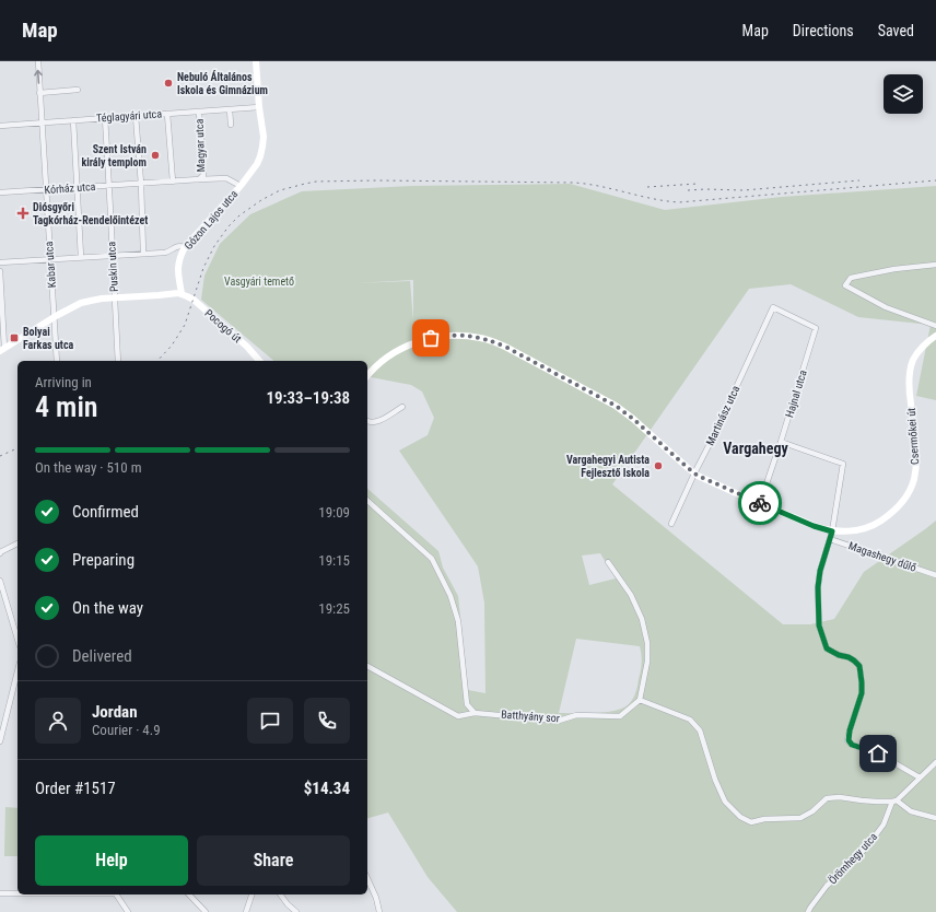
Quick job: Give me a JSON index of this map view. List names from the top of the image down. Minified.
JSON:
{"streets":{"main road":["Gózon Lajos utca","Pocogó út","Csermőkei út"],"street":["Téglagyári utca","Magyar utca","Kórház utca","Kabar utca","Puskin utca","Hajnal utca","Martinász utca","Magashegy dűlő","Batthyány sor","Örömhegy utca"]},"crossings":[["Téglagyári utca","Magyar utca"],["Téglagyári utca","Gózon Lajos utca"],["Téglagyári utca","Kabar utca"],["Téglagyári utca","Puskin utca"],["Magyar utca","Kórház utca"],["Kórház utca","Gózon Lajos utca"],["Kórház utca","Kabar utca"],["Kórház utca","Puskin utca"],["Gózon Lajos utca","Pocogó út"],["Hajnal utca","Martinász utca"],["Hajnal utca","Csermőkei út"],["Martinász utca","Csermőkei út"]],"districts":["Vargahegy"],"parks":["Vasgyári temető"],"places":{"other":["Nebuló Általános Iskola és Gimnázium","Szent István király templom","Vargahegyi Autista Fejlesztő Iskola"],"health":["Diósgyőri Tagkórház-Rendelőintézet"],"transit":["Bolyai Farkas utca"]},"page":{"header":"Map","nav":["Map","Directions","Saved"],"heading":["4 min","Arriving in","19:33–19:38"],"panel":["Jordan","Courier · 4.9","Order #1517","$14.34"],"bar":"On the way · 510 m","list":[["Confirmed","19:09"],["Preparing","19:15"],["On the way","19:25"],"Delivered"],"buttons":["Help","Share"]}}
